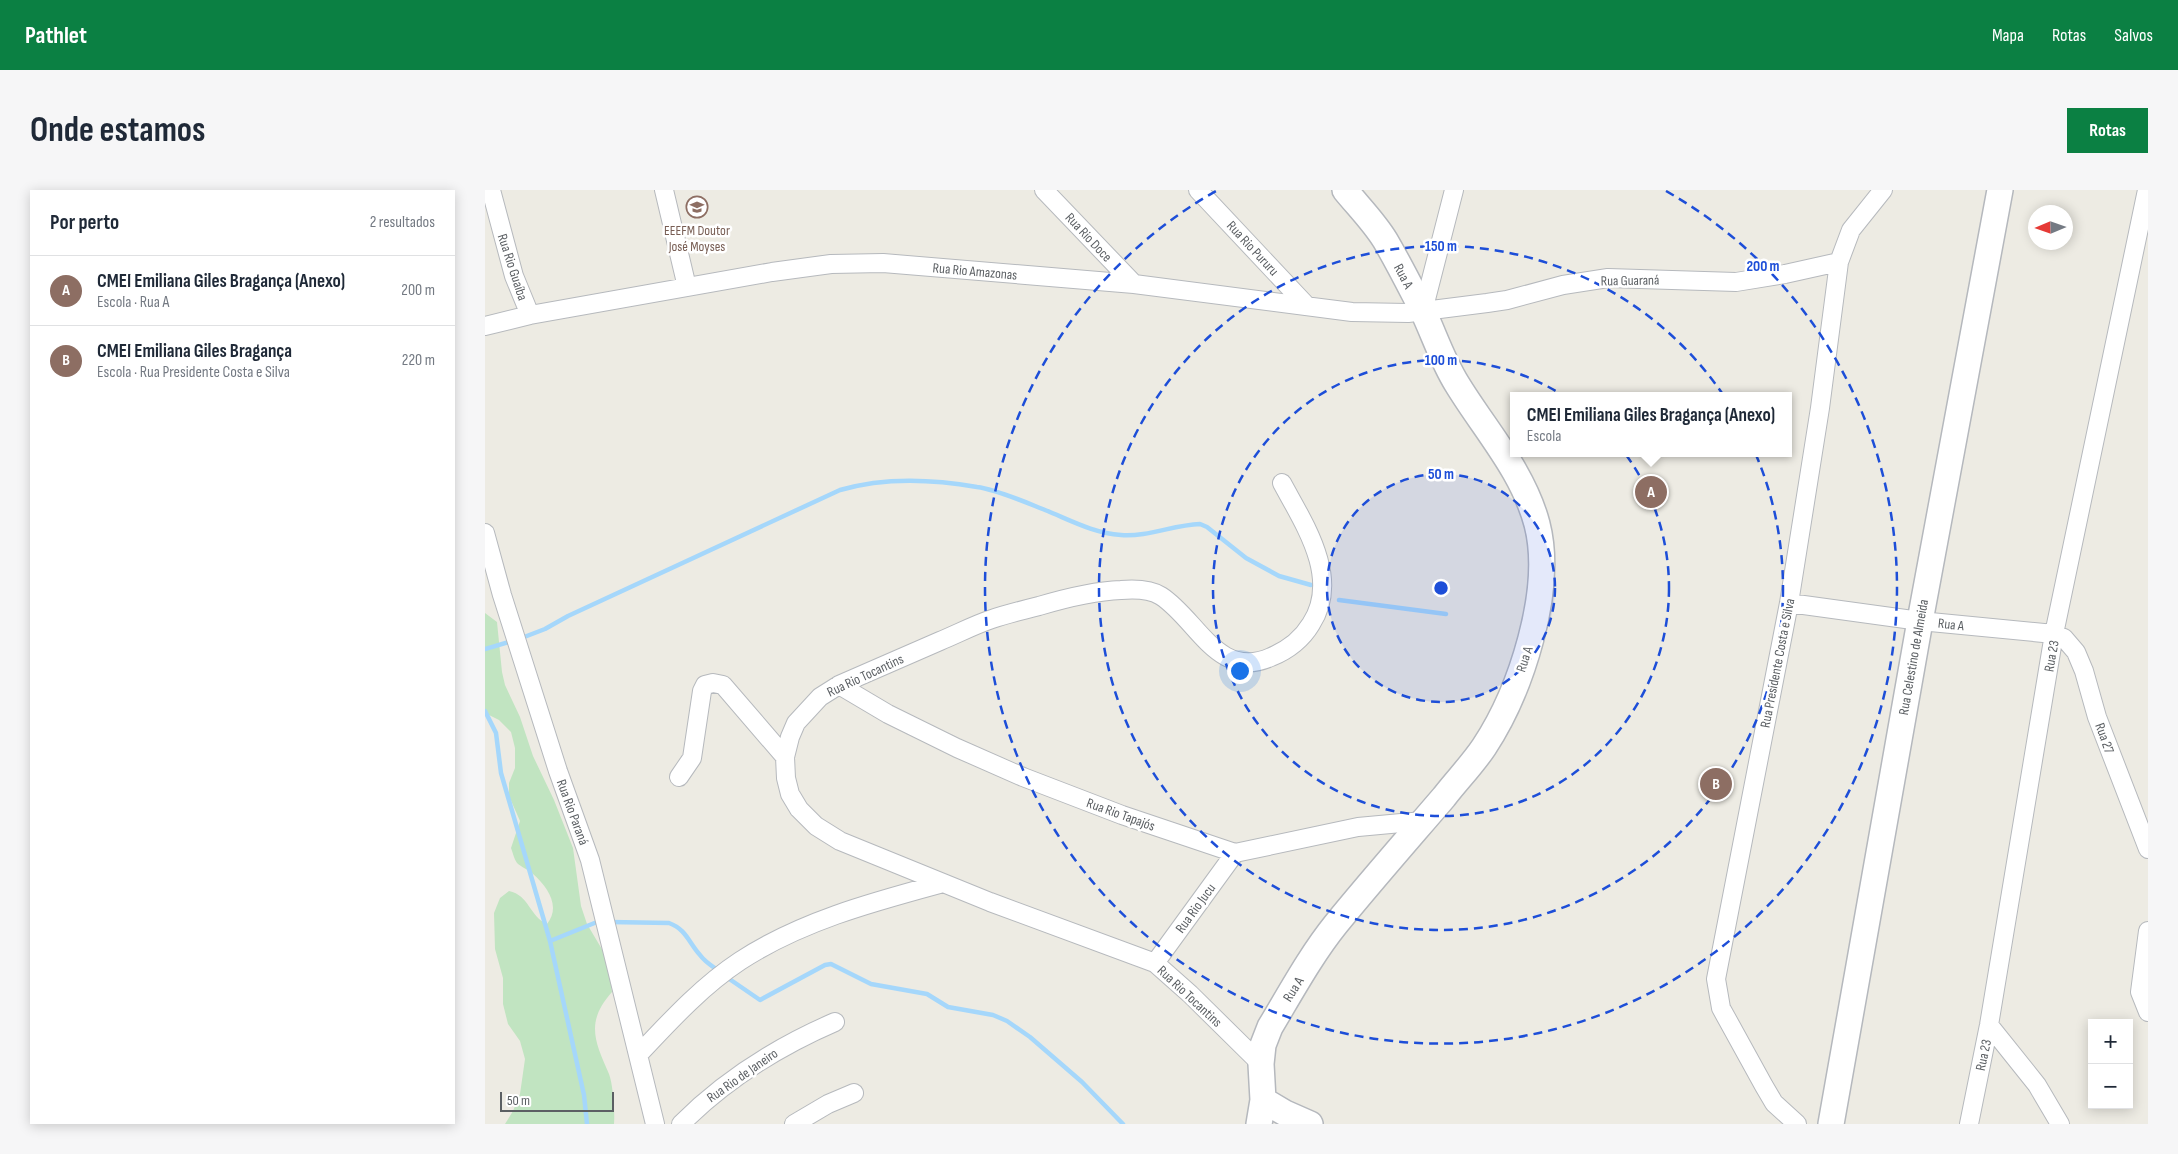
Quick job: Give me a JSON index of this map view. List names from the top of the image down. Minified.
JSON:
{"streets":{"street":["Rua Rio Doce","Rua Rio Pururu","Rua Rio Guaíba","Rua Rio Amazonas","Rua A","Rua Guaraná","Rua 23","Rua Celestino de Almeida","Rua Presidente Costa e Silva","Rua Rio Tocantins","Rua 27","Rua Rio Paraná","Rua Rio Tapajós","Rua Rio Jucu","Rua Rio de Janeiro"]},"crossings":[["Rua Rio Doce","Rua Rio Amazonas"],["Rua Rio Pururu","Rua Rio Amazonas"],["Rua Rio Guaíba","Rua Rio Amazonas"],["Rua Rio Amazonas","Rua A"],["Rua Rio Amazonas","Rua Guaraná"],["Rua A","Rua Guaraná"],["Rua A","Rua 23"],["Rua A","Rua Celestino de Almeida"],["Rua A","Rua Presidente Costa e Silva"],["Rua A","Rua Rio Tocantins"],["Rua A","Rua 27"],["Rua Guaraná","Rua Presidente Costa e Silva"],["Rua 23","Rua 27"],["Rua Rio Tocantins","Rua Rio Tapajós"],["Rua Rio Tocantins","Rua Rio Jucu"],["Rua Rio Tapajós","Rua Rio Jucu"]],"places":{"school or university":["EEEFM Doutor José Moyses"]},"scale_bar":"50 m","north":"left","page":{"header":"Pathlet","nav":["Mapa","Rotas","Salvos"],"buttons":"Rotas","title":"Onde estamos","heading":["Por perto","2 resultados"],"list":[{"mark":"A","name":"CMEI Emiliana Giles Bragança (Anexo)","note":"Escola · Rua A","value":"200 m"},{"mark":"B","name":"CMEI Emiliana Giles Bragança","note":"Escola · Rua Presidente Costa e Silva","value":"220 m"}],"popup":["CMEI Emiliana Giles Bragança (Anexo)","Escola"],"pins":["A","B"],"map_buttons":["+","−"],"scale":"50 m"},"rings":["150 m","200 m","100 m","50 m"]}
